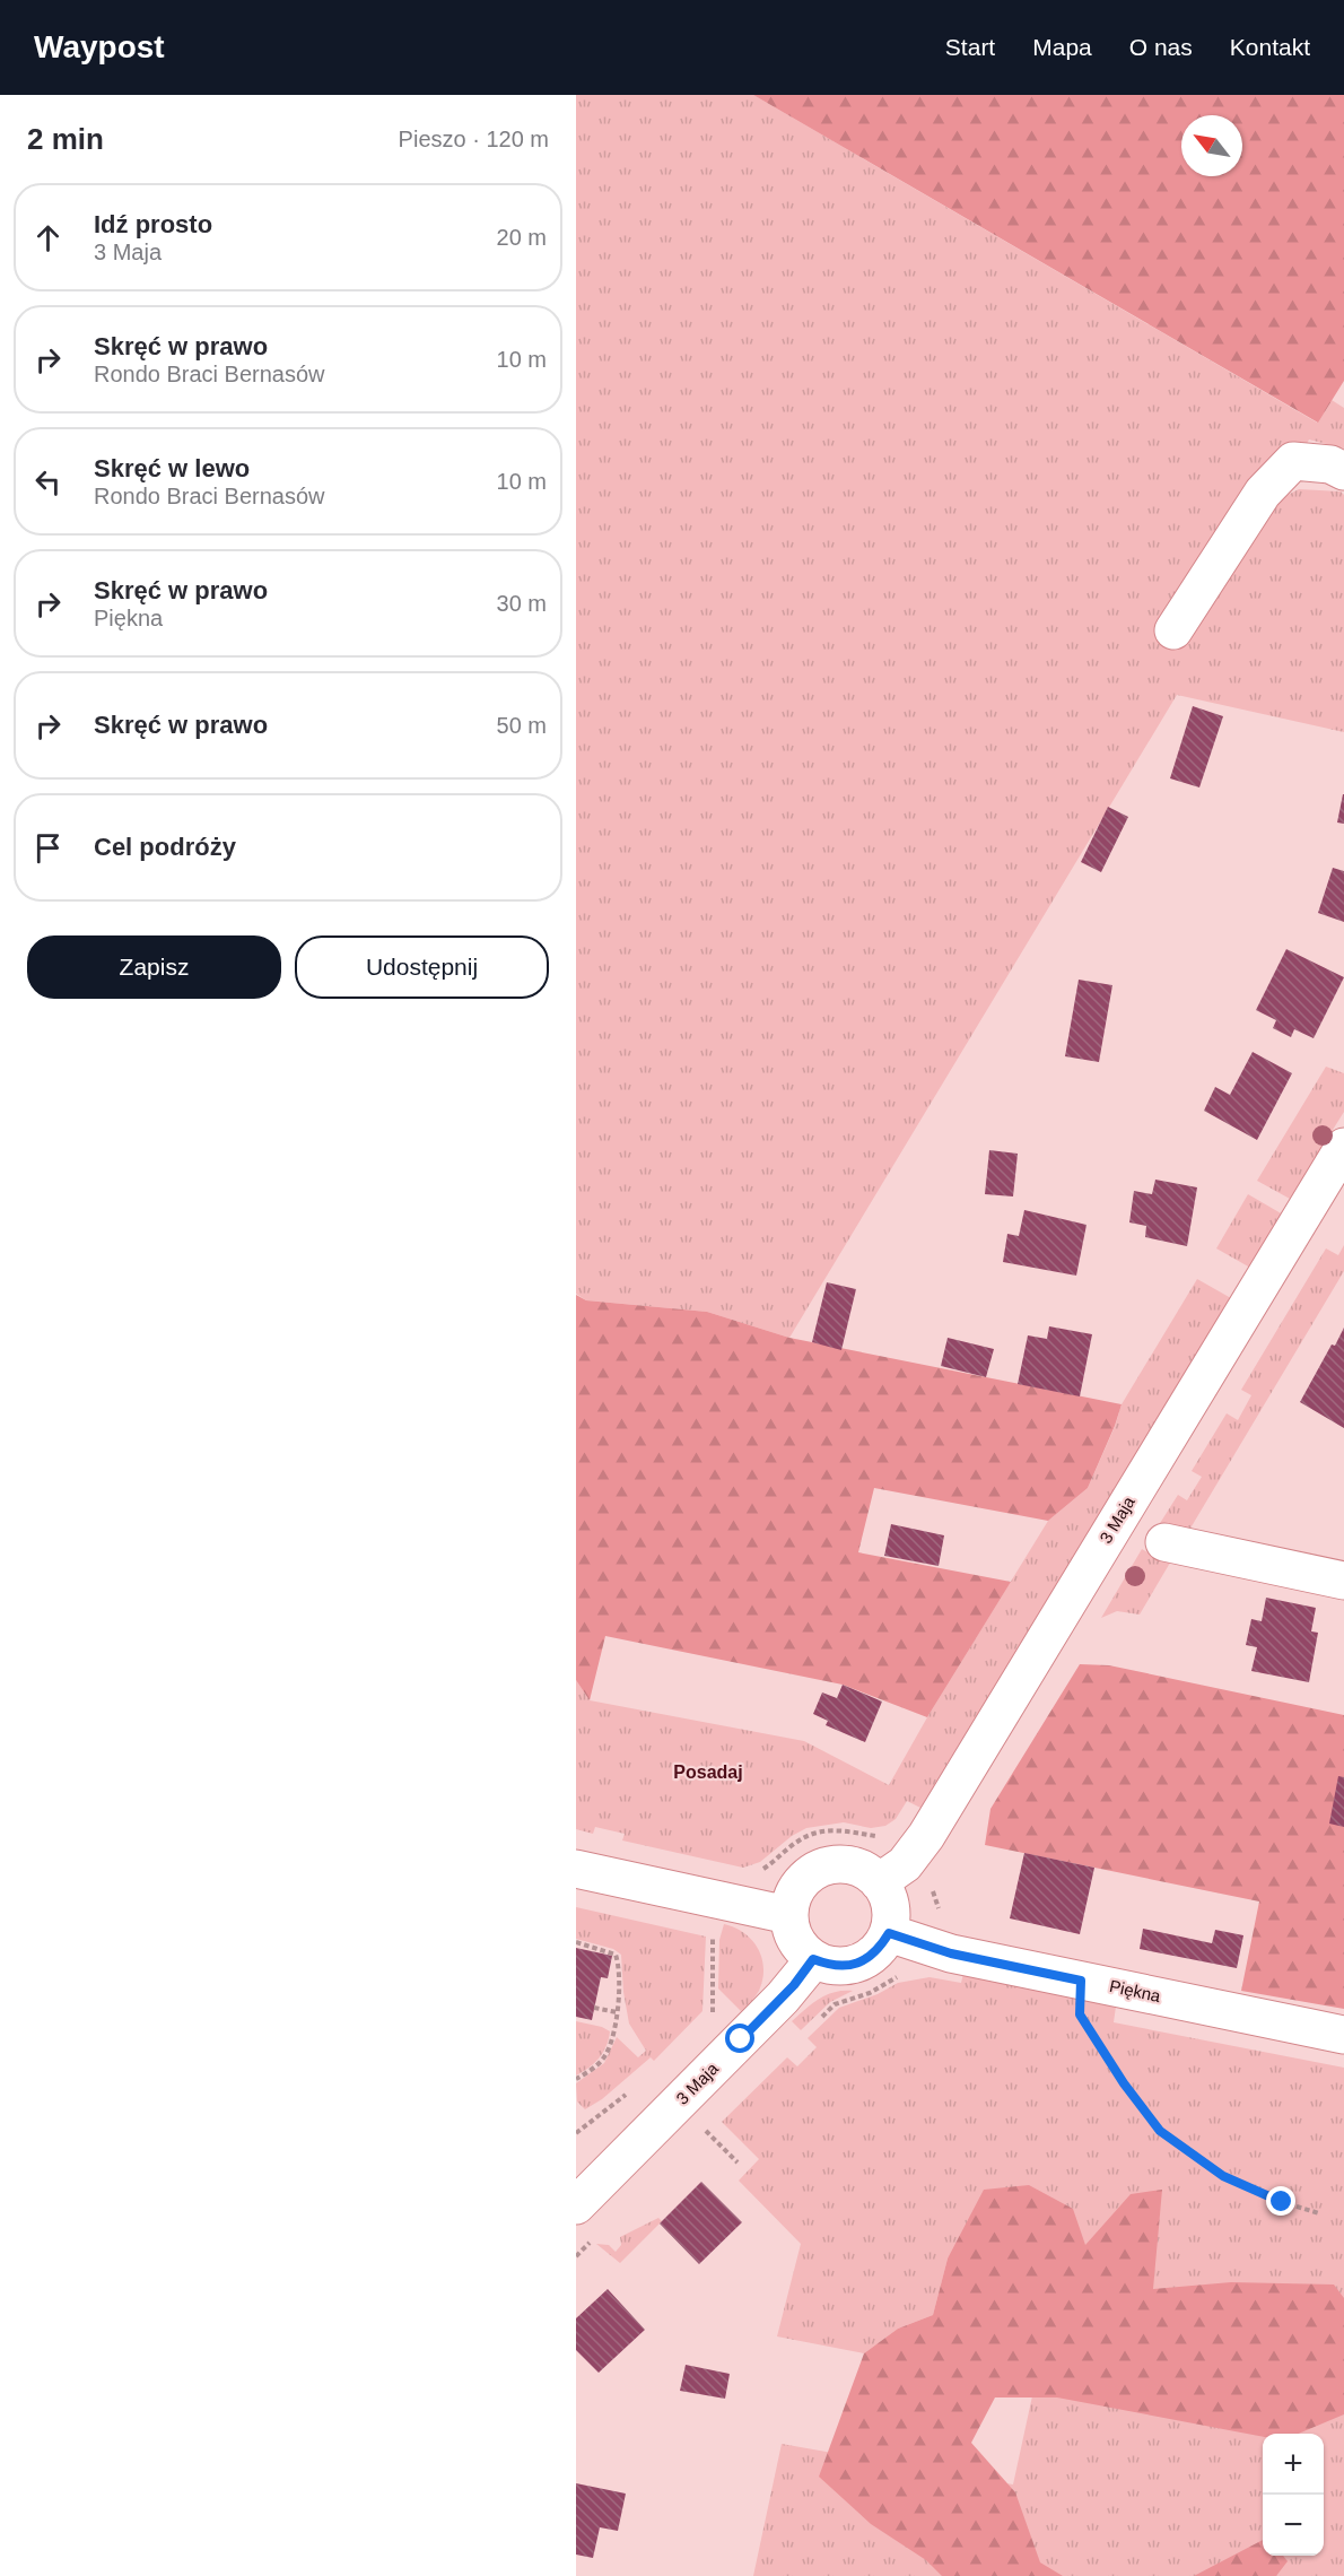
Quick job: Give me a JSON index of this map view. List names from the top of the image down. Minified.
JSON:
{"streets":{"street":["3 Maja","Piękna"]},"crossings":[["3 Maja","Piękna"]],"districts":["Posadaj"],"north":"top left","page":{"header":"Waypost","nav":["Start","Mapa","O nas","Kontakt"],"heading":["2 min","Pieszo · 120 m"],"list":[["Idź prosto","3 Maja","20 m"],["Skręć w prawo","Rondo Braci Bernasów","10 m"],["Skręć w lewo","Rondo Braci Bernasów","10 m"],["Skręć w prawo","Piękna","30 m"],["Skręć w prawo","50 m"],"Cel podróży"],"buttons":["Zapisz","Udostępnij"],"map_buttons":["+","−"]}}
